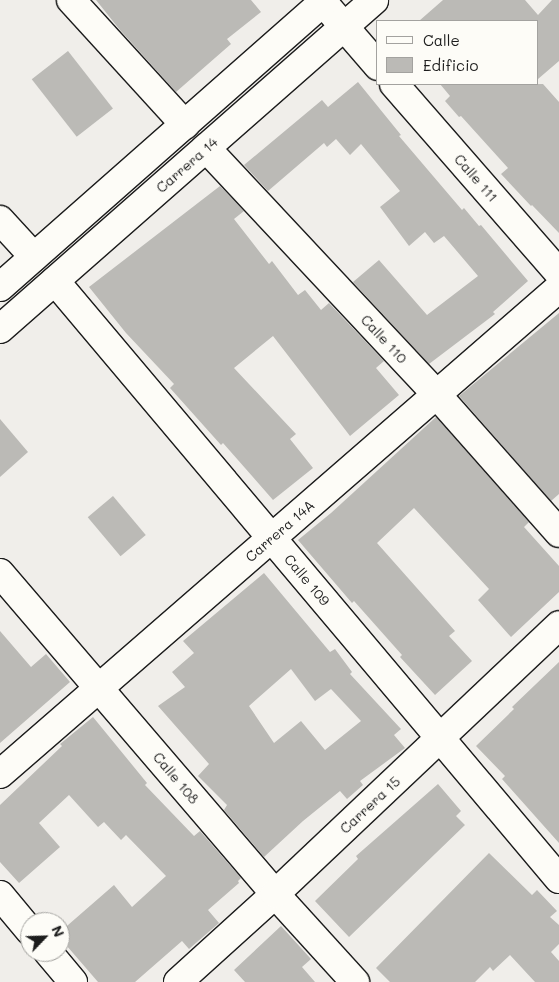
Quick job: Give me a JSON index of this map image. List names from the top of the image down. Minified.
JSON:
{"streets":{"street":["Carrera 14","Calle 111","Calle 110","Carrera 14A","Calle 109","Calle 108","Carrera 15"]},"crossings":[["Carrera 14","Calle 110"],["Carrera 14","Calle 109"],["Calle 110","Carrera 14A"],["Carrera 14A","Calle 109"],["Carrera 14A","Calle 108"],["Calle 109","Carrera 15"],["Calle 108","Carrera 15"]],"legend":["Calle","Edificio"],"north":"top right"}
